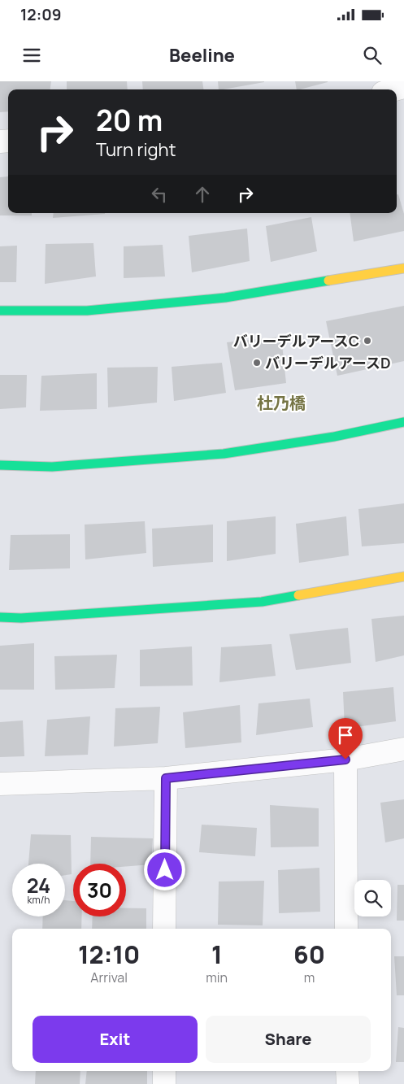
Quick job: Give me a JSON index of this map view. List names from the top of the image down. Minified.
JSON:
{"districts":["杜乃橋"],"places":["バリーデルアースC","バリーデルアースD"],"page":{"status":"12:09","header":"Beeline","turn":["20 m","Turn right"],"speed":"24 km/h","limit":"30","eta":["12:10","Arrival","1","min","60","m"],"buttons":["Exit","Share"]}}
